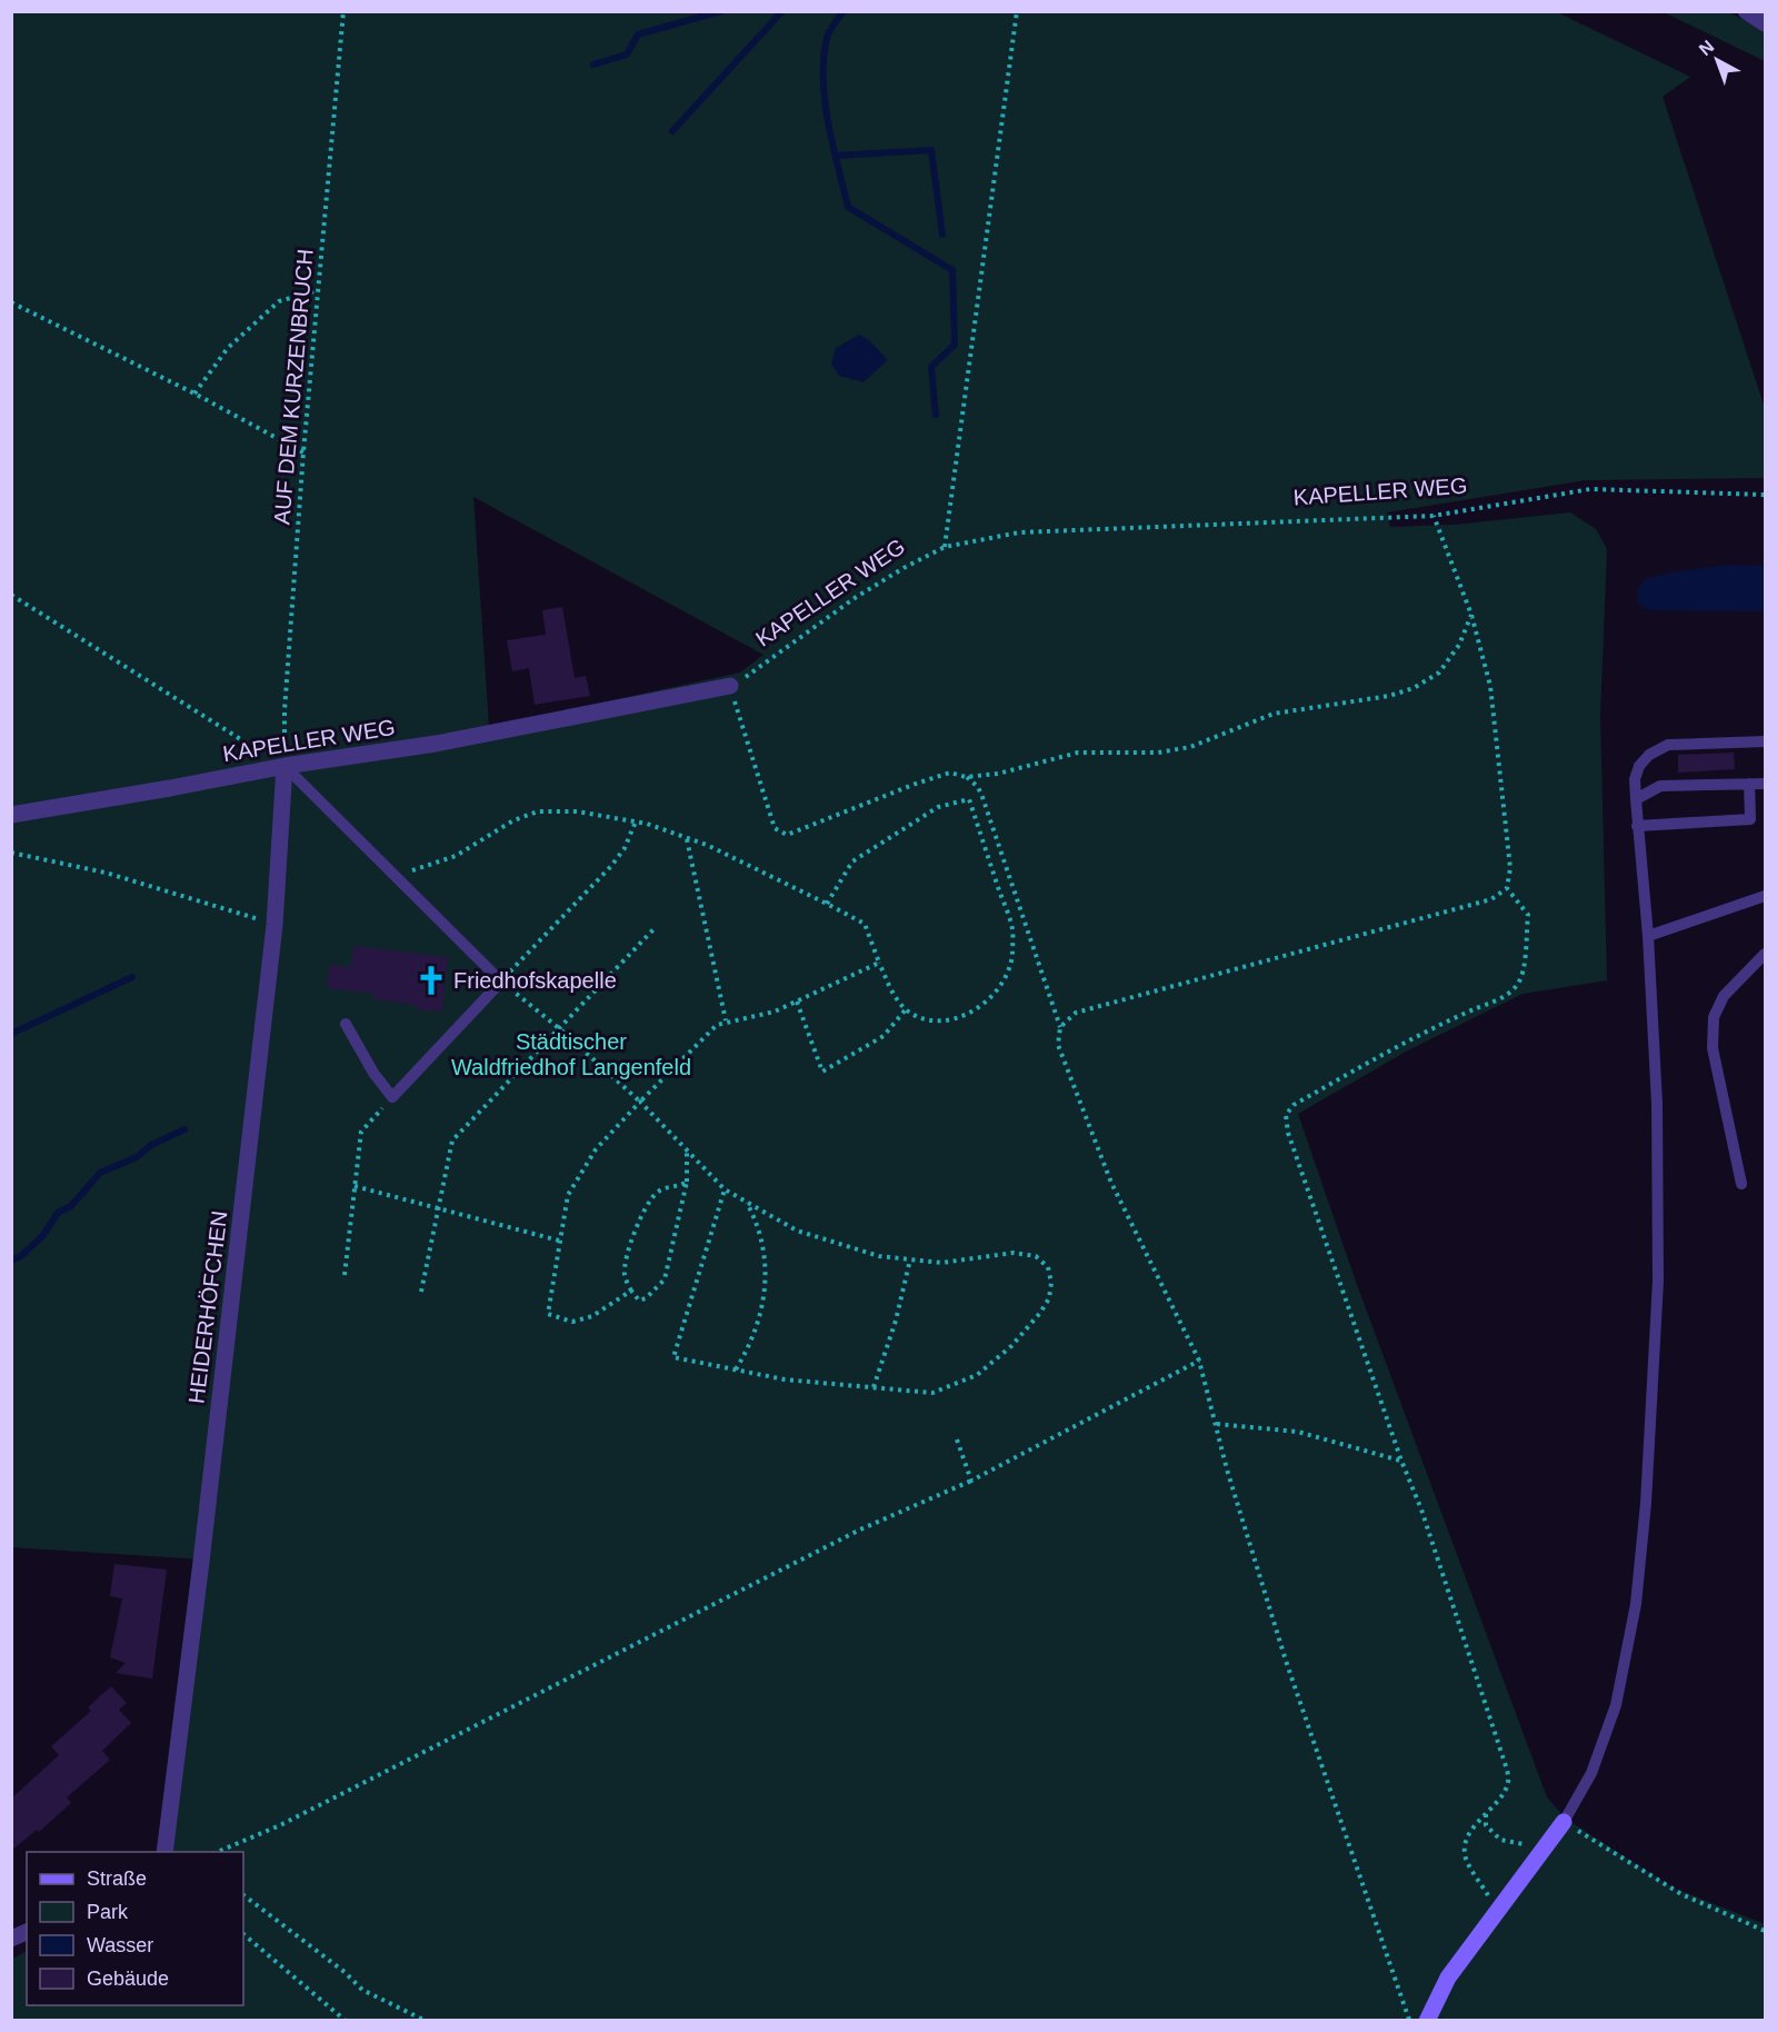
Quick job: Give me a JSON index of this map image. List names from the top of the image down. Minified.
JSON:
{"streets":{"street":["KAPELLER WEG","HEIDERHÖFCHEN"],"path":["AUF DEM KURZENBRUCH"]},"crossings":[["AUF DEM KURZENBRUCH","KAPELLER WEG"],["AUF DEM KURZENBRUCH","HEIDERHÖFCHEN"],["KAPELLER WEG","HEIDERHÖFCHEN"]],"parks":["Städtischer Waldfriedhof Langenfeld"],"places":{"church":["Friedhofskapelle"]},"legend":["Straße","Park","Wasser","Gebäude"],"north":"top left"}
